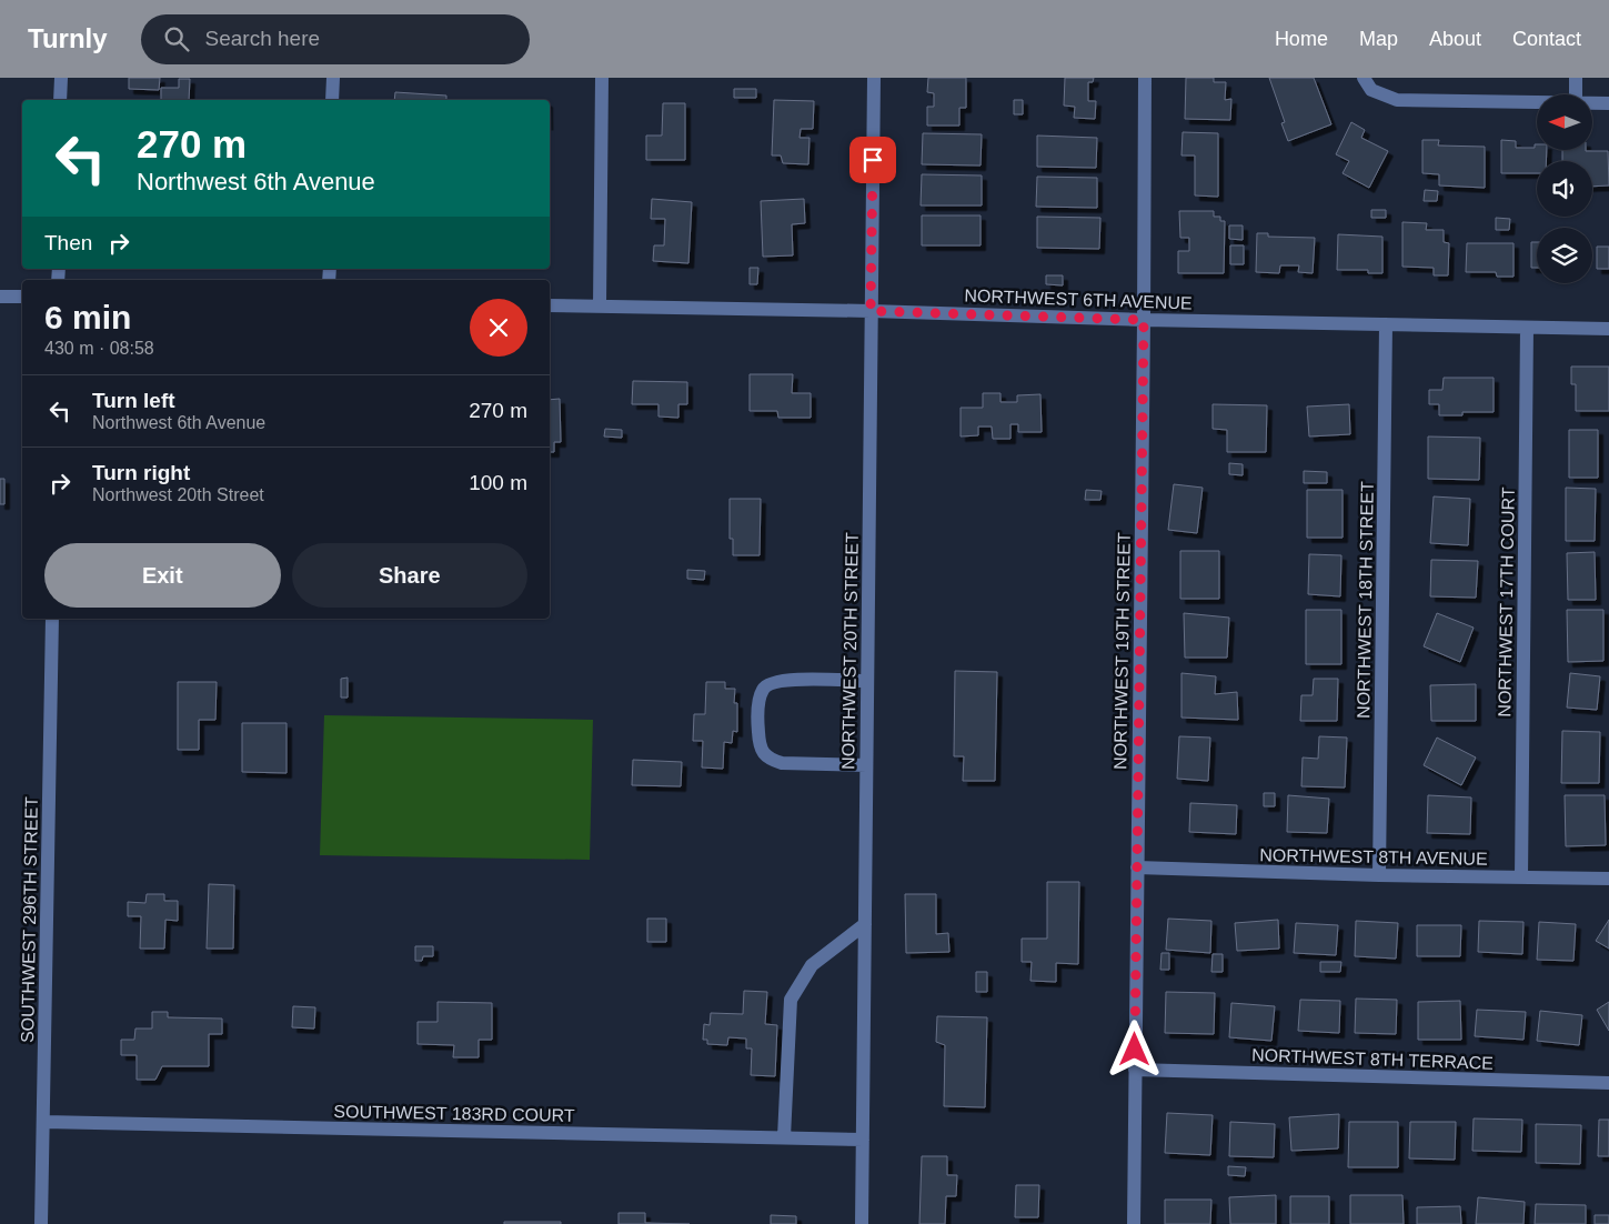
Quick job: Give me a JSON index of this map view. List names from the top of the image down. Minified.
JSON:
{"streets":{"street":["NORTHWEST 6TH AVENUE","NORTHWEST 18TH STREET","NORTHWEST 17TH COURT","NORTHWEST 20TH STREET","NORTHWEST 19TH STREET","NORTHWEST 8TH AVENUE","SOUTHWEST 296TH STREET","NORTHWEST 8TH TERRACE","SOUTHWEST 183RD COURT"]},"crossings":[["NORTHWEST 6TH AVENUE","NORTHWEST 18TH STREET"],["NORTHWEST 6TH AVENUE","NORTHWEST 17TH COURT"],["NORTHWEST 6TH AVENUE","NORTHWEST 20TH STREET"],["NORTHWEST 6TH AVENUE","NORTHWEST 19TH STREET"],["NORTHWEST 18TH STREET","NORTHWEST 8TH AVENUE"],["NORTHWEST 17TH COURT","NORTHWEST 8TH AVENUE"],["NORTHWEST 20TH STREET","SOUTHWEST 183RD COURT"],["NORTHWEST 19TH STREET","NORTHWEST 8TH AVENUE"],["NORTHWEST 19TH STREET","NORTHWEST 8TH TERRACE"],["SOUTHWEST 296TH STREET","SOUTHWEST 183RD COURT"]],"north":"left","page":{"header":"Turnly","search":"Search here","nav":["Home","Map","About","Contact"],"turn":["270 m","Northwest 6th Avenue"],"then":"Then","heading":["6 min","430 m · 08:58"],"list":[{"name":"Turn left","note":"Northwest 6th Avenue","value":"270 m"},{"name":"Turn right","note":"Northwest 20th Street","value":"100 m"}],"buttons":["Exit","Share"]}}
